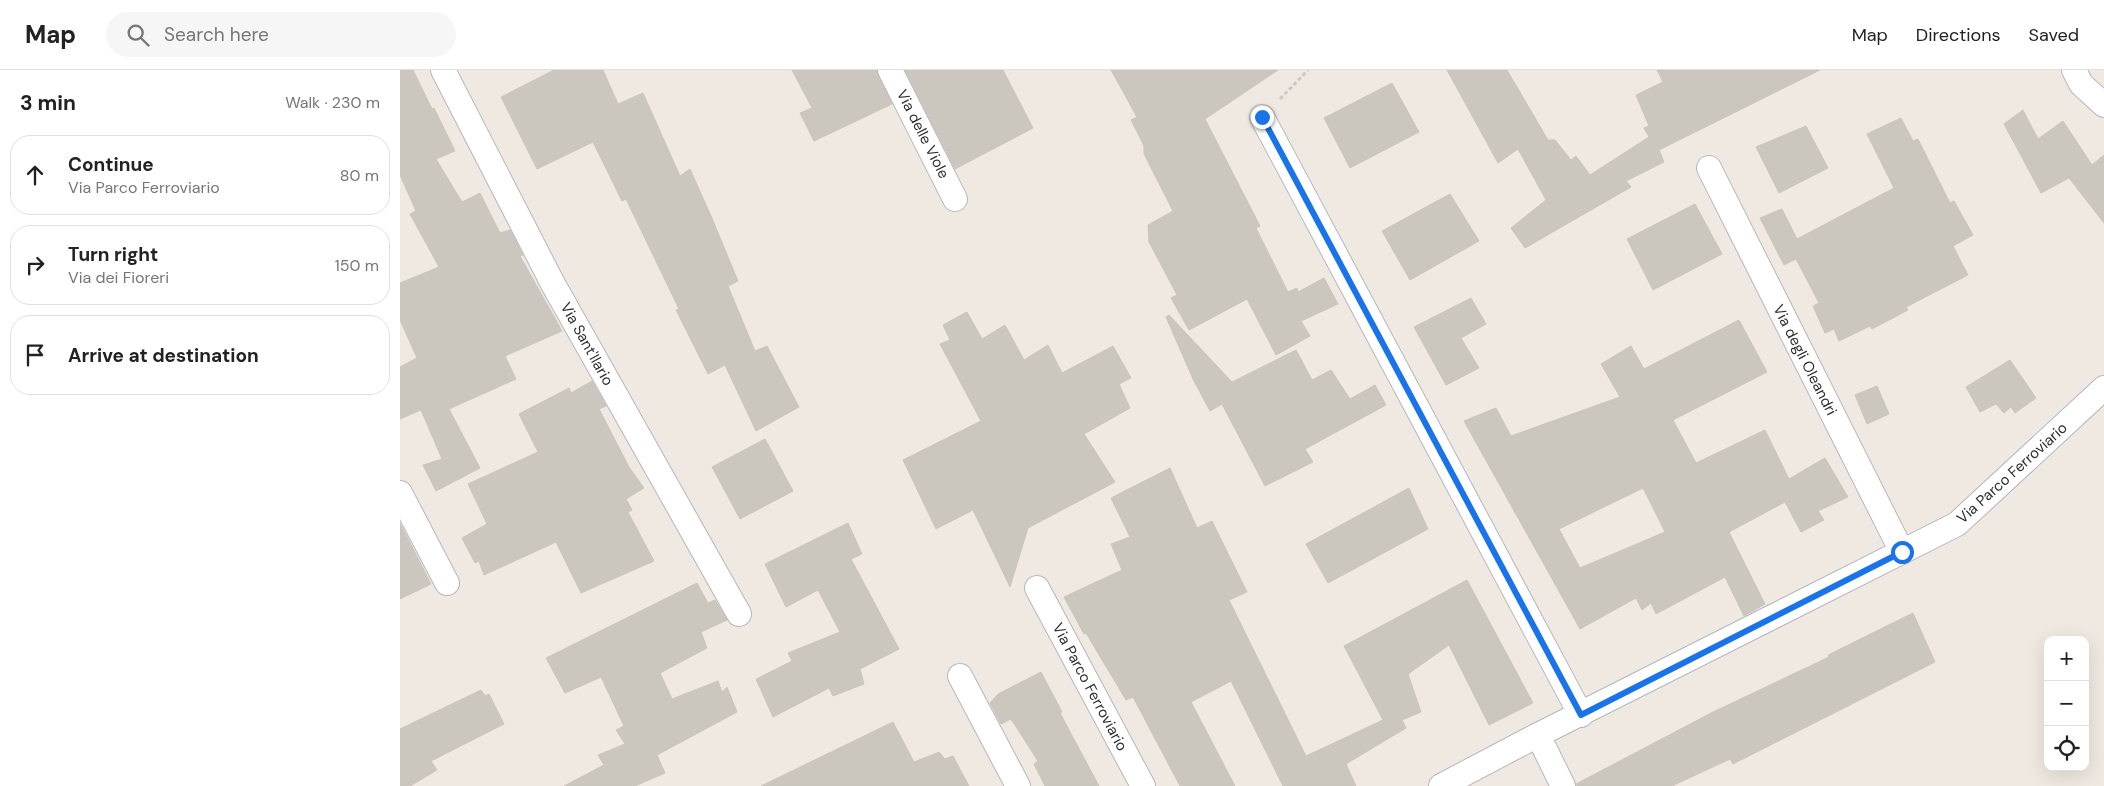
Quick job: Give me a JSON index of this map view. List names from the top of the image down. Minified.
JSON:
{"streets":{"street":["Via delle Viole","Via Sant'Ilario","Via degli Oleandri","Via Parco Ferroviario"]},"crossings":[["Via degli Oleandri","Via Parco Ferroviario"]],"page":{"header":"Map","search":"Search here","nav":["Map","Directions","Saved"],"heading":["3 min","Walk · 230 m"],"list":[["Continue","Via Parco Ferroviario","80 m"],["Turn right","Via dei Fioreri","150 m"],"Arrive at destination"],"map_buttons":["+","−"]}}
